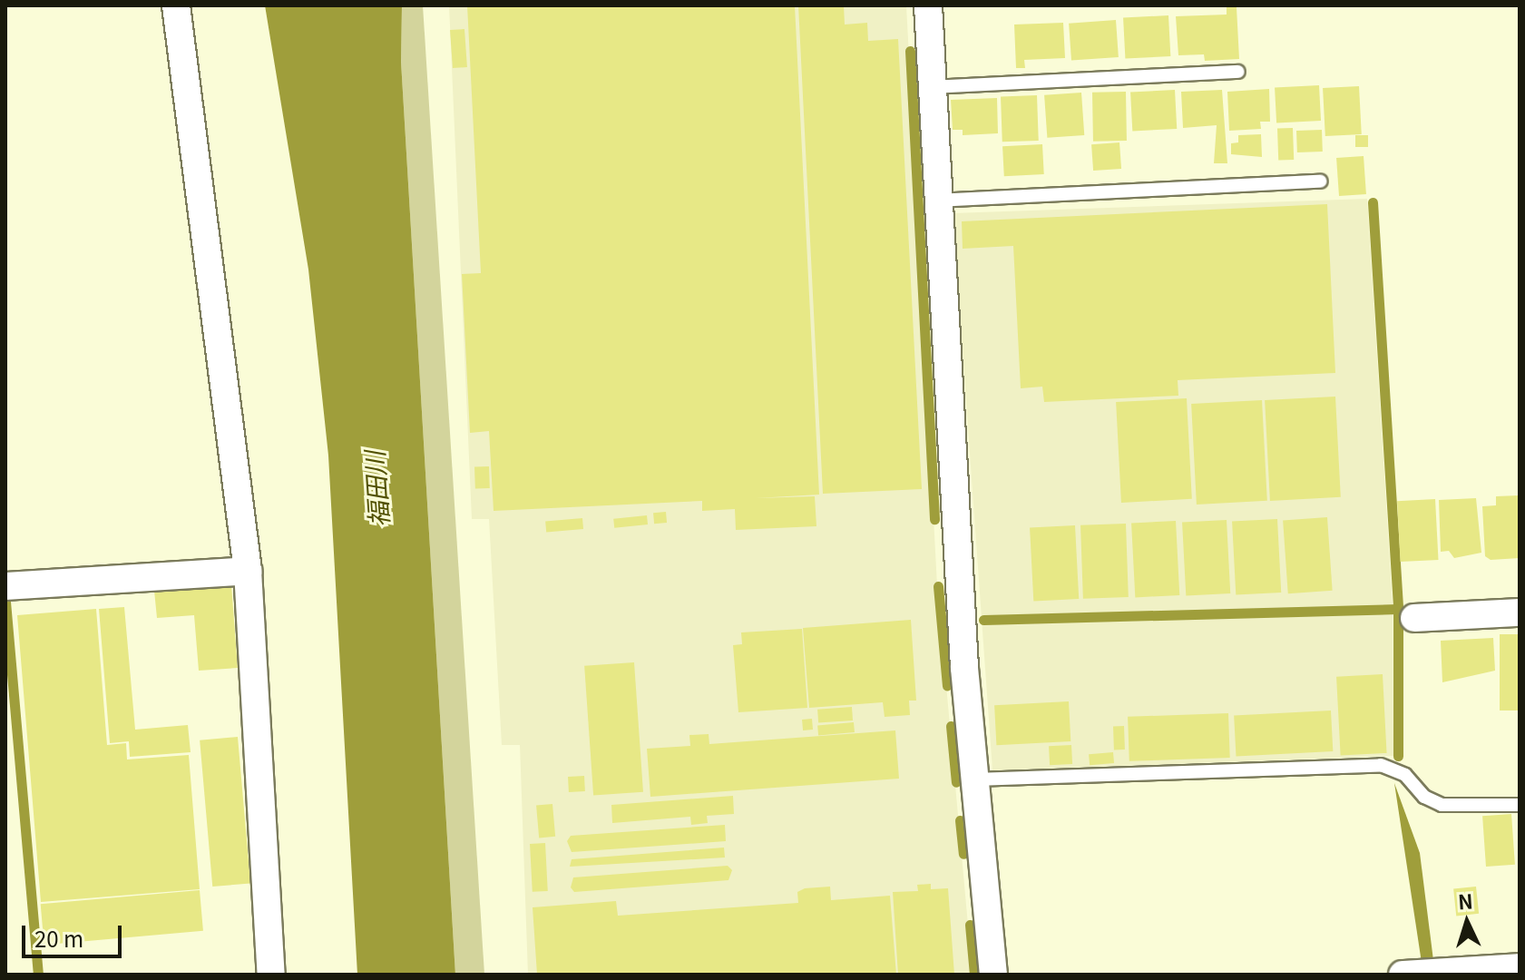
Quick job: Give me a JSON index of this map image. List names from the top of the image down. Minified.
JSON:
{"water":["福田川"],"scale_bar":"20 m","north":"top"}
